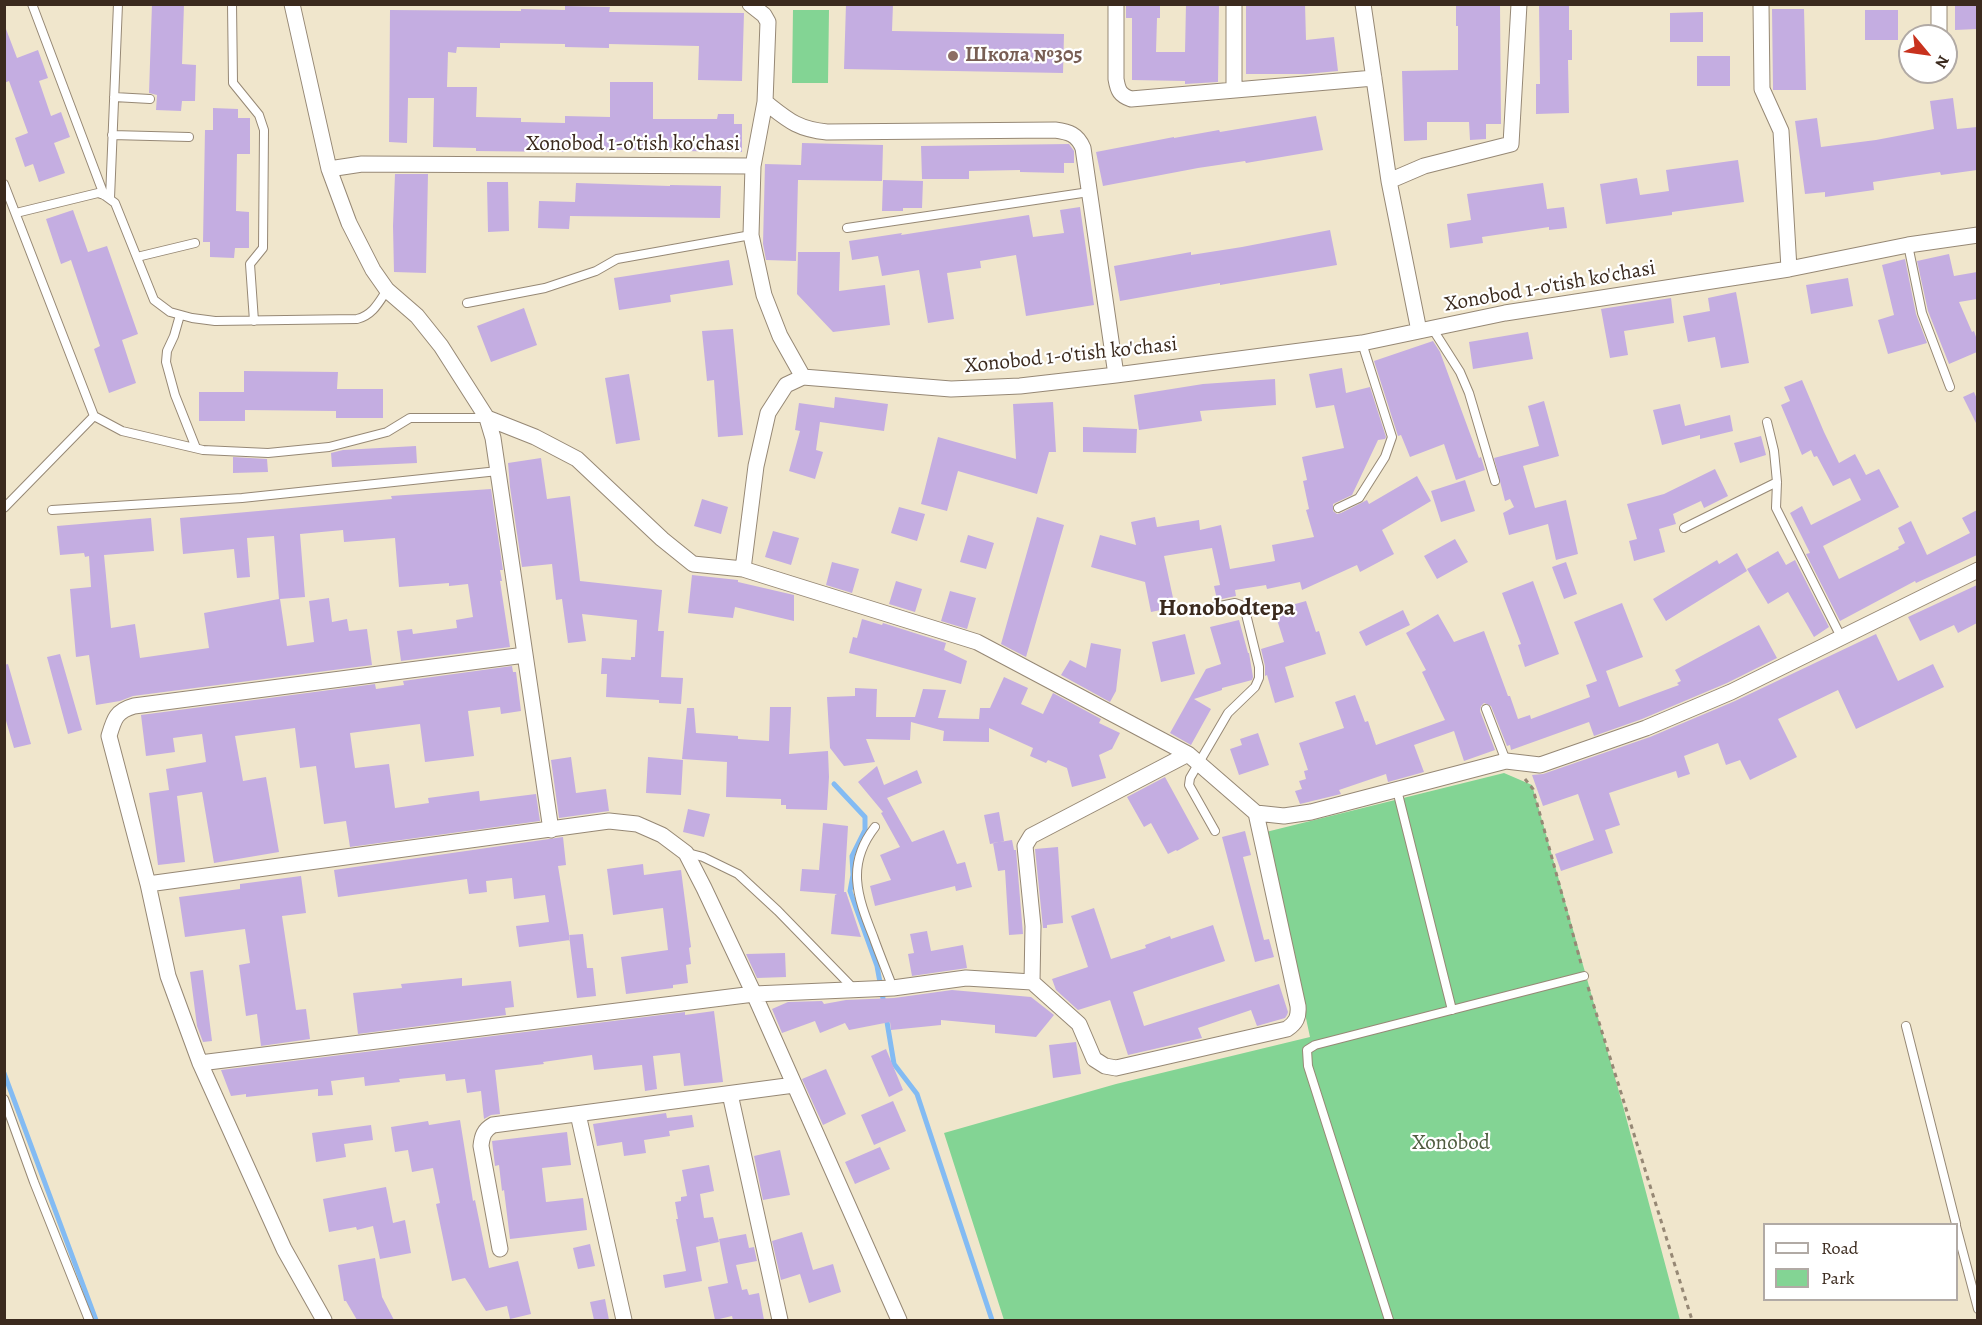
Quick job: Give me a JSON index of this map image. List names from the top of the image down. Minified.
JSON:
{"streets":{"street":["Xonobod 1-o'tish ko'chasi"]},"districts":["Honobodtepa"],"parks":["Xonobod"],"places":["Школа №305"],"legend":["Road","Park"],"north":"bottom right"}
